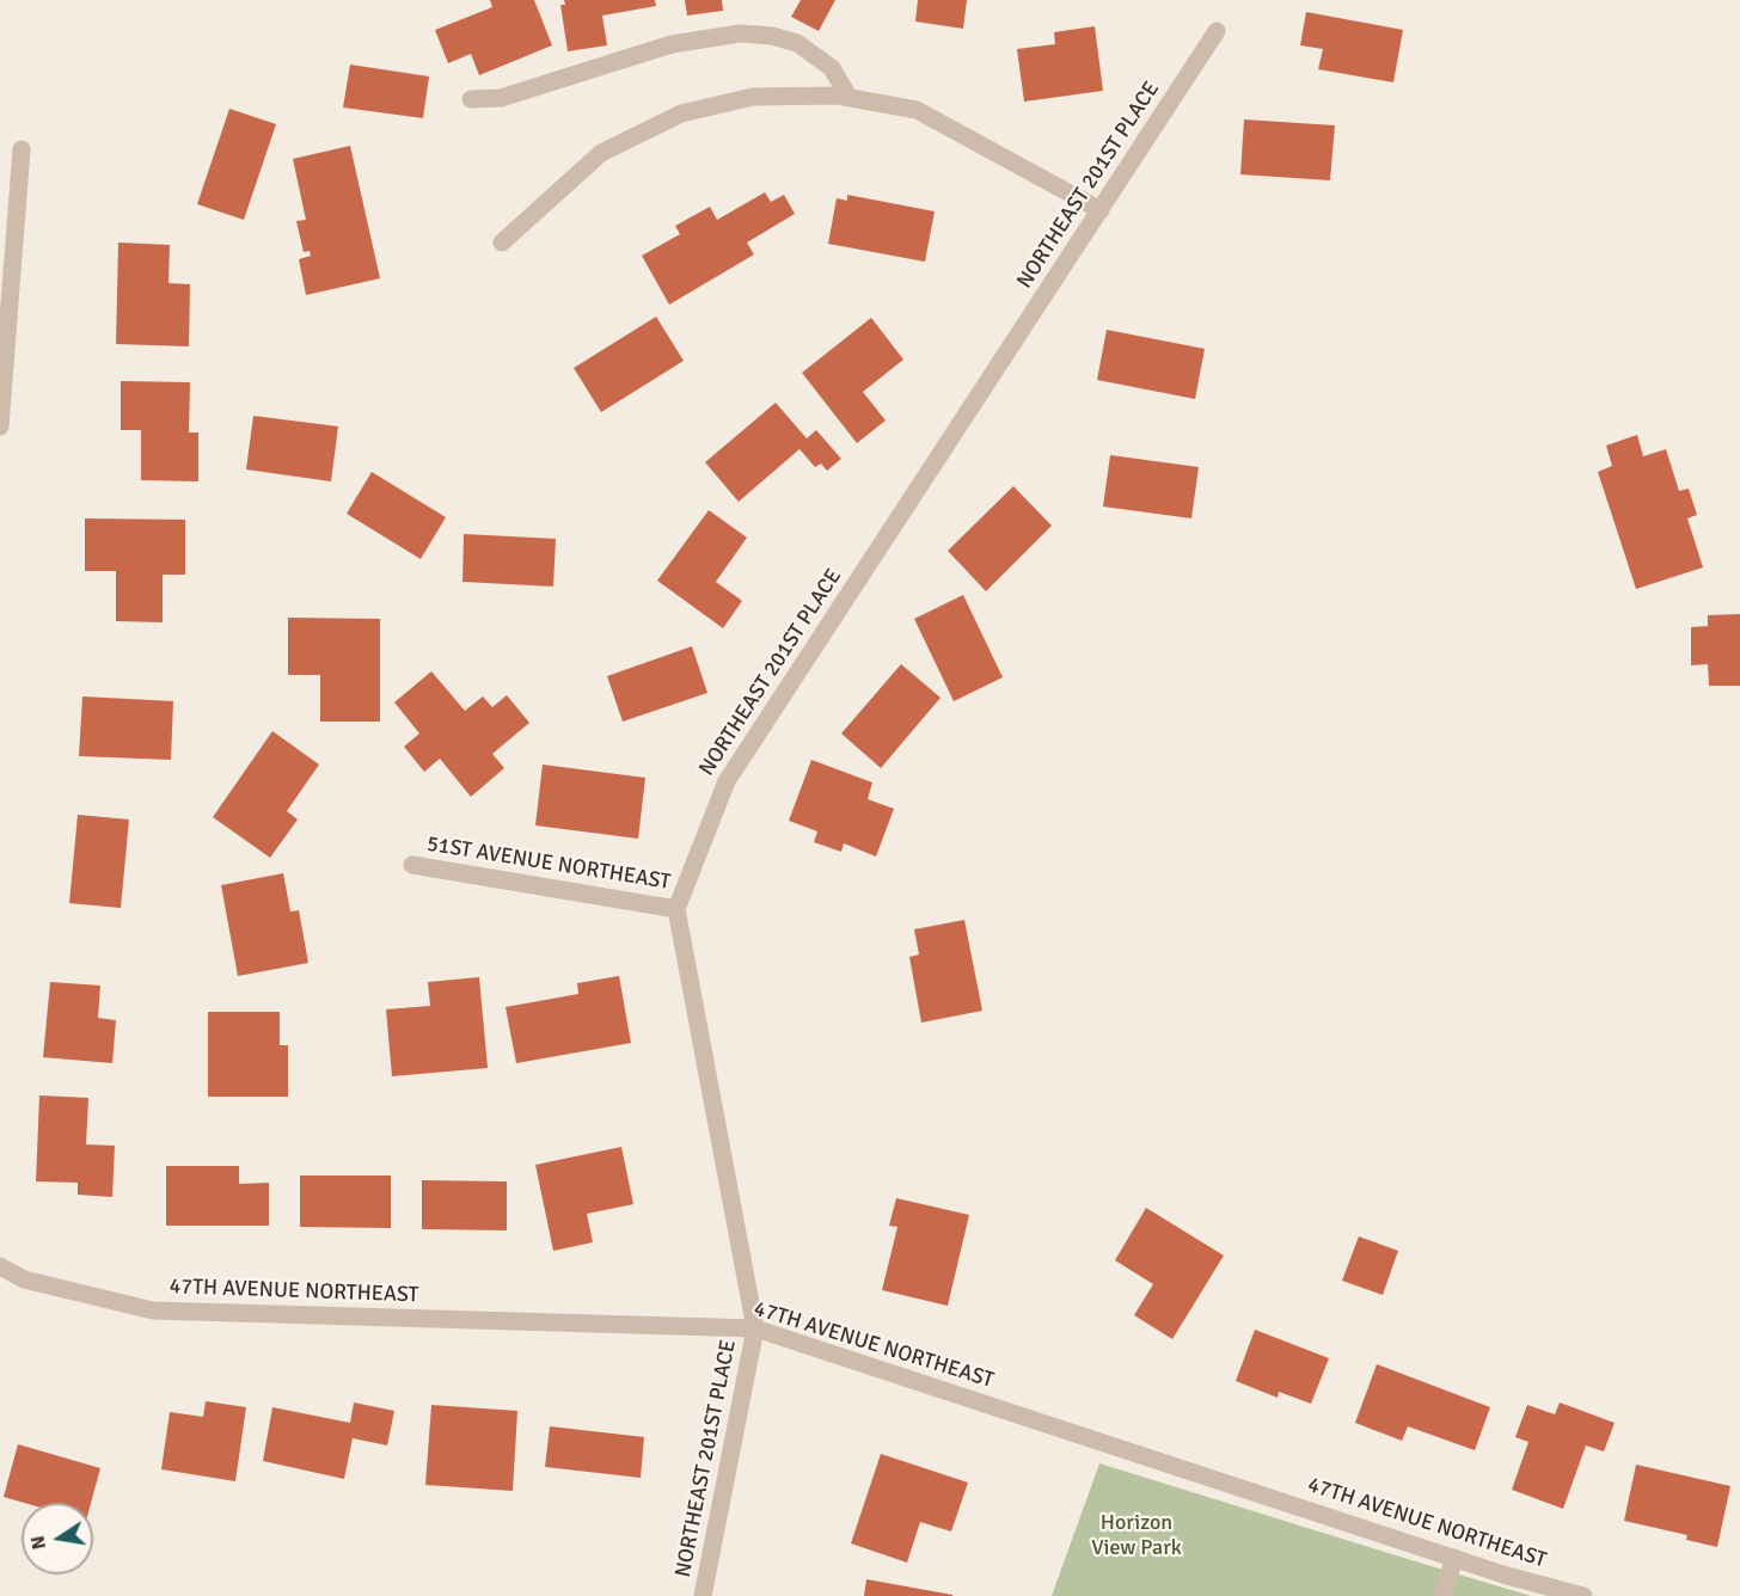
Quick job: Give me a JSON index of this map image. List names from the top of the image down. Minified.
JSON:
{"streets":{"street":["NORTHEAST 201ST PLACE","51ST AVENUE NORTHEAST","47TH AVENUE NORTHEAST"]},"crossings":[["NORTHEAST 201ST PLACE","51ST AVENUE NORTHEAST"],["NORTHEAST 201ST PLACE","47TH AVENUE NORTHEAST"]],"parks":["Horizon View Park"],"north":"left"}
